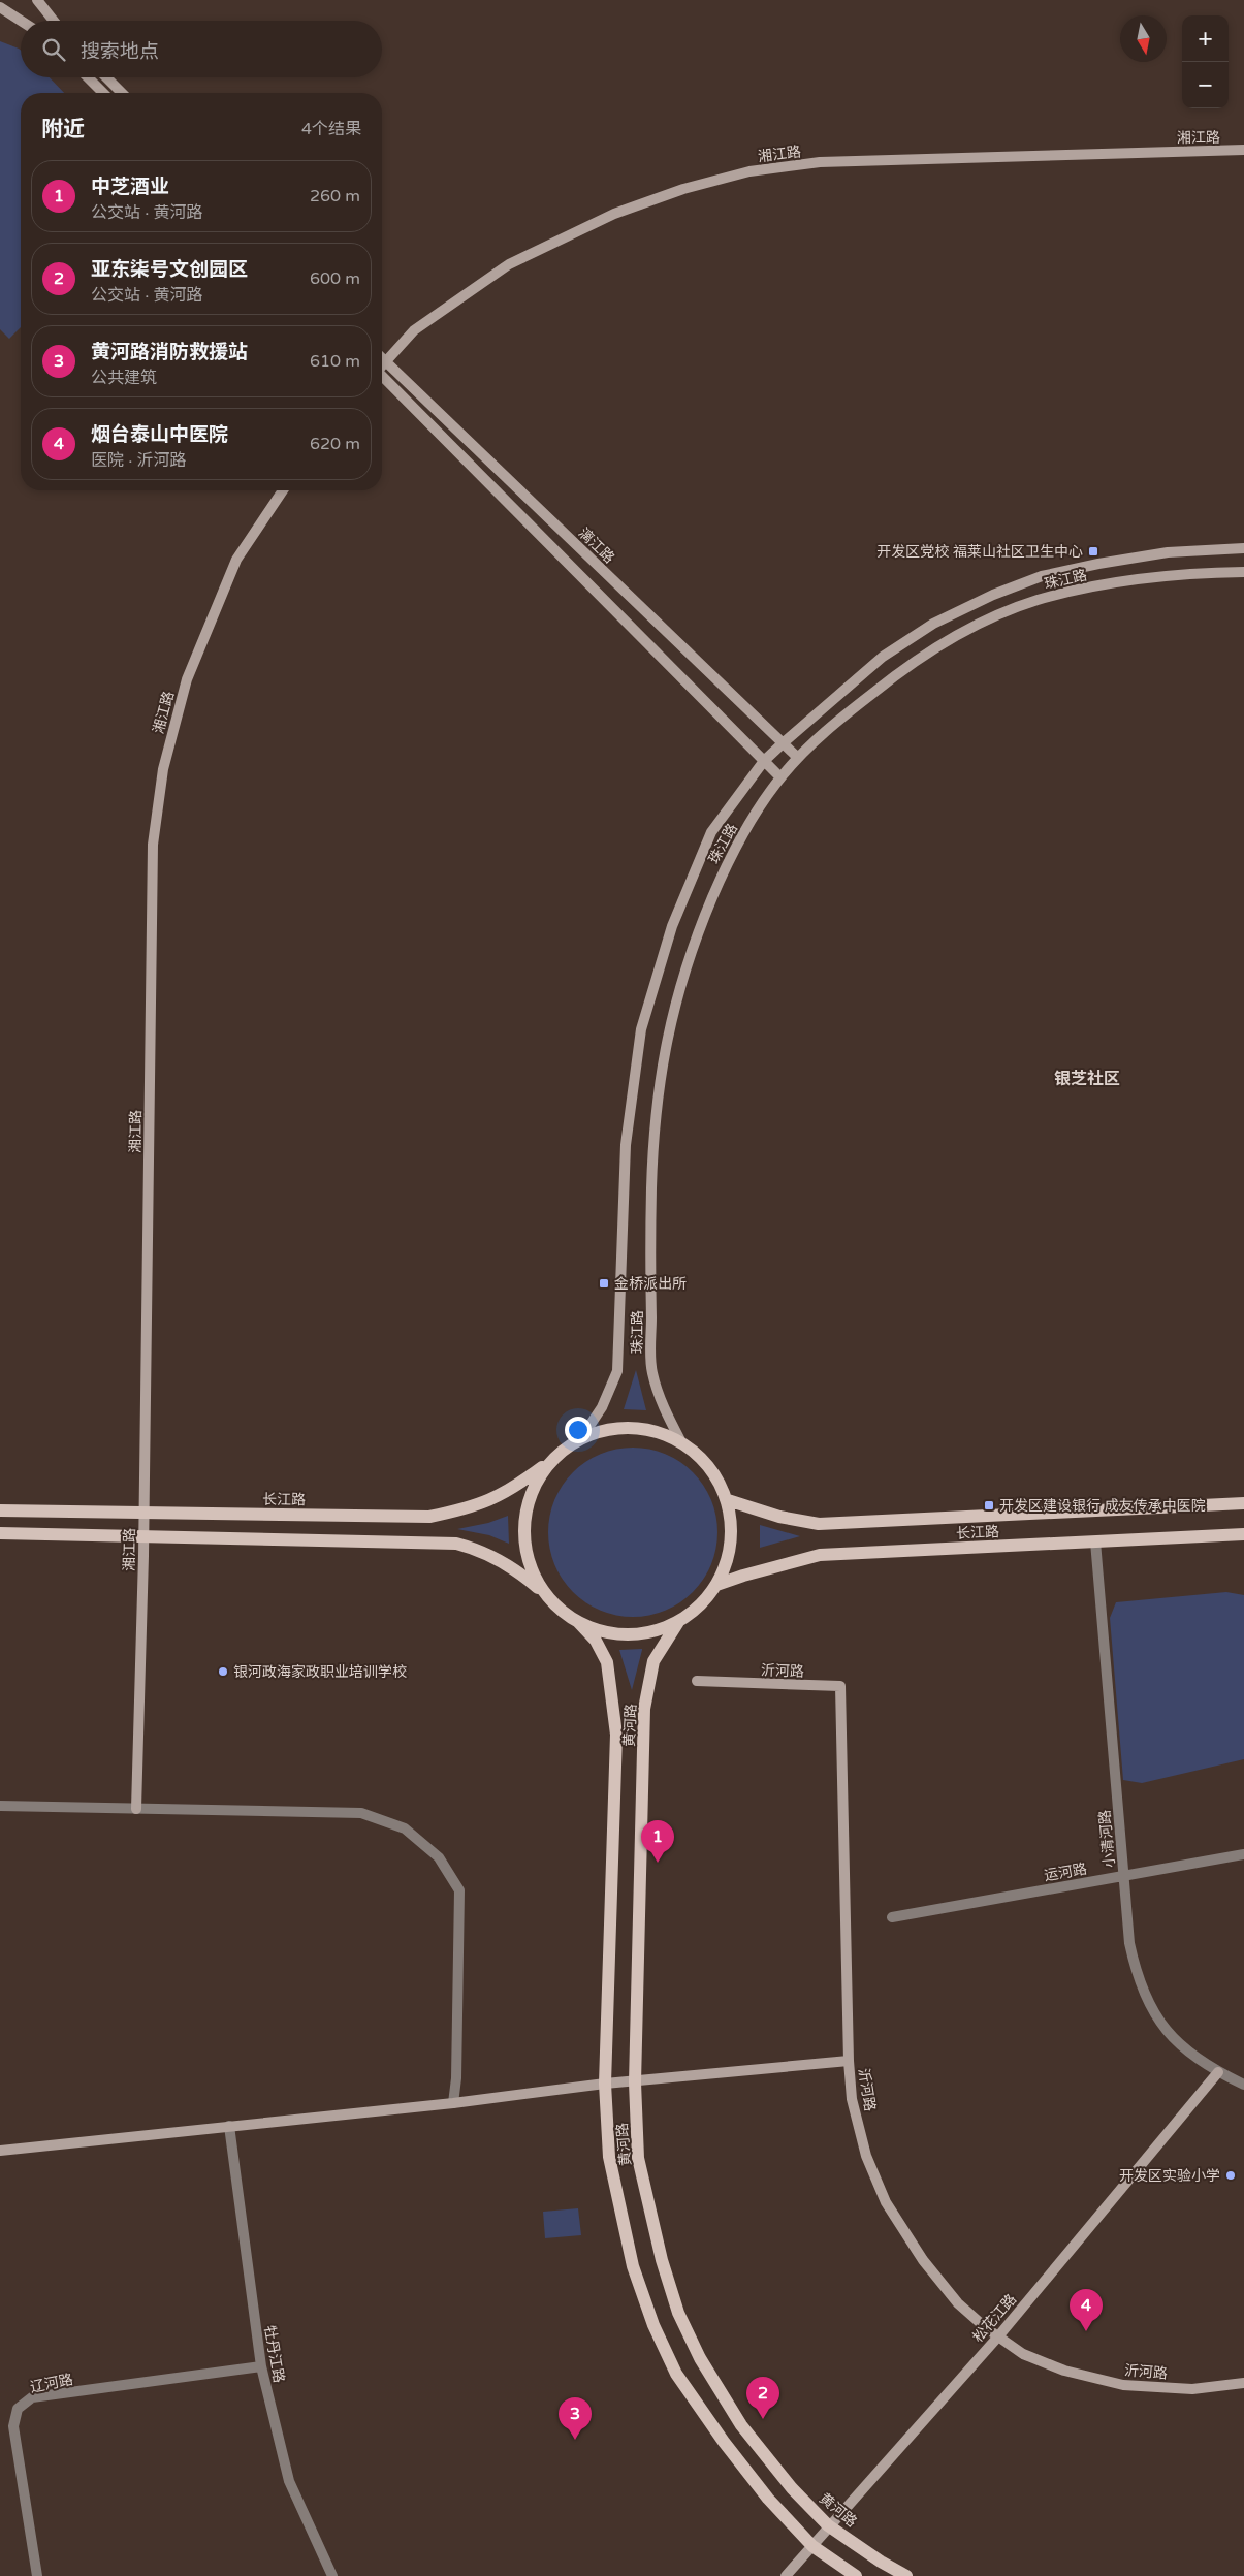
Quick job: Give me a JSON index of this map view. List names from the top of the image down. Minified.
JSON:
{"streets":{"main road":["长江路","黄河路"],"street":["湘江路","漓江路","珠江路","沂河路","小清河路","运河路","松花江路","牡丹江路","辽河路"]},"crossings":[["湘江路","漓江路"],["湘江路","长江路"],["漓江路","珠江路"],["长江路","小清河路"],["沂河路","松花江路"],["黄河路","松花江路"],["小清河路","运河路"],["小清河路","松花江路"],["牡丹江路","辽河路"]],"districts":["银芝社区"],"places":{"transit":["开发区党校 福莱山社区卫生中心","金桥派出所","开发区建设银行 成友传承中医院"],"other":["银河政海家政职业培训学校","开发区实验小学"]},"north":"bottom","page":{"map_buttons":["+","−"],"search":"搜索地点","heading":["附近","4个结果"],"list":[{"mark":"1","name":"中芝酒业","note":"公交站 · 黄河路","value":"260 m"},{"mark":"2","name":"亚东柒号文创园区","note":"公交站 · 黄河路","value":"600 m"},{"mark":"3","name":"黄河路消防救援站","note":"公共建筑","value":"610 m"},{"mark":"4","name":"烟台泰山中医院","note":"医院 · 沂河路","value":"620 m"}],"pins":["1","4","2","3"]}}
